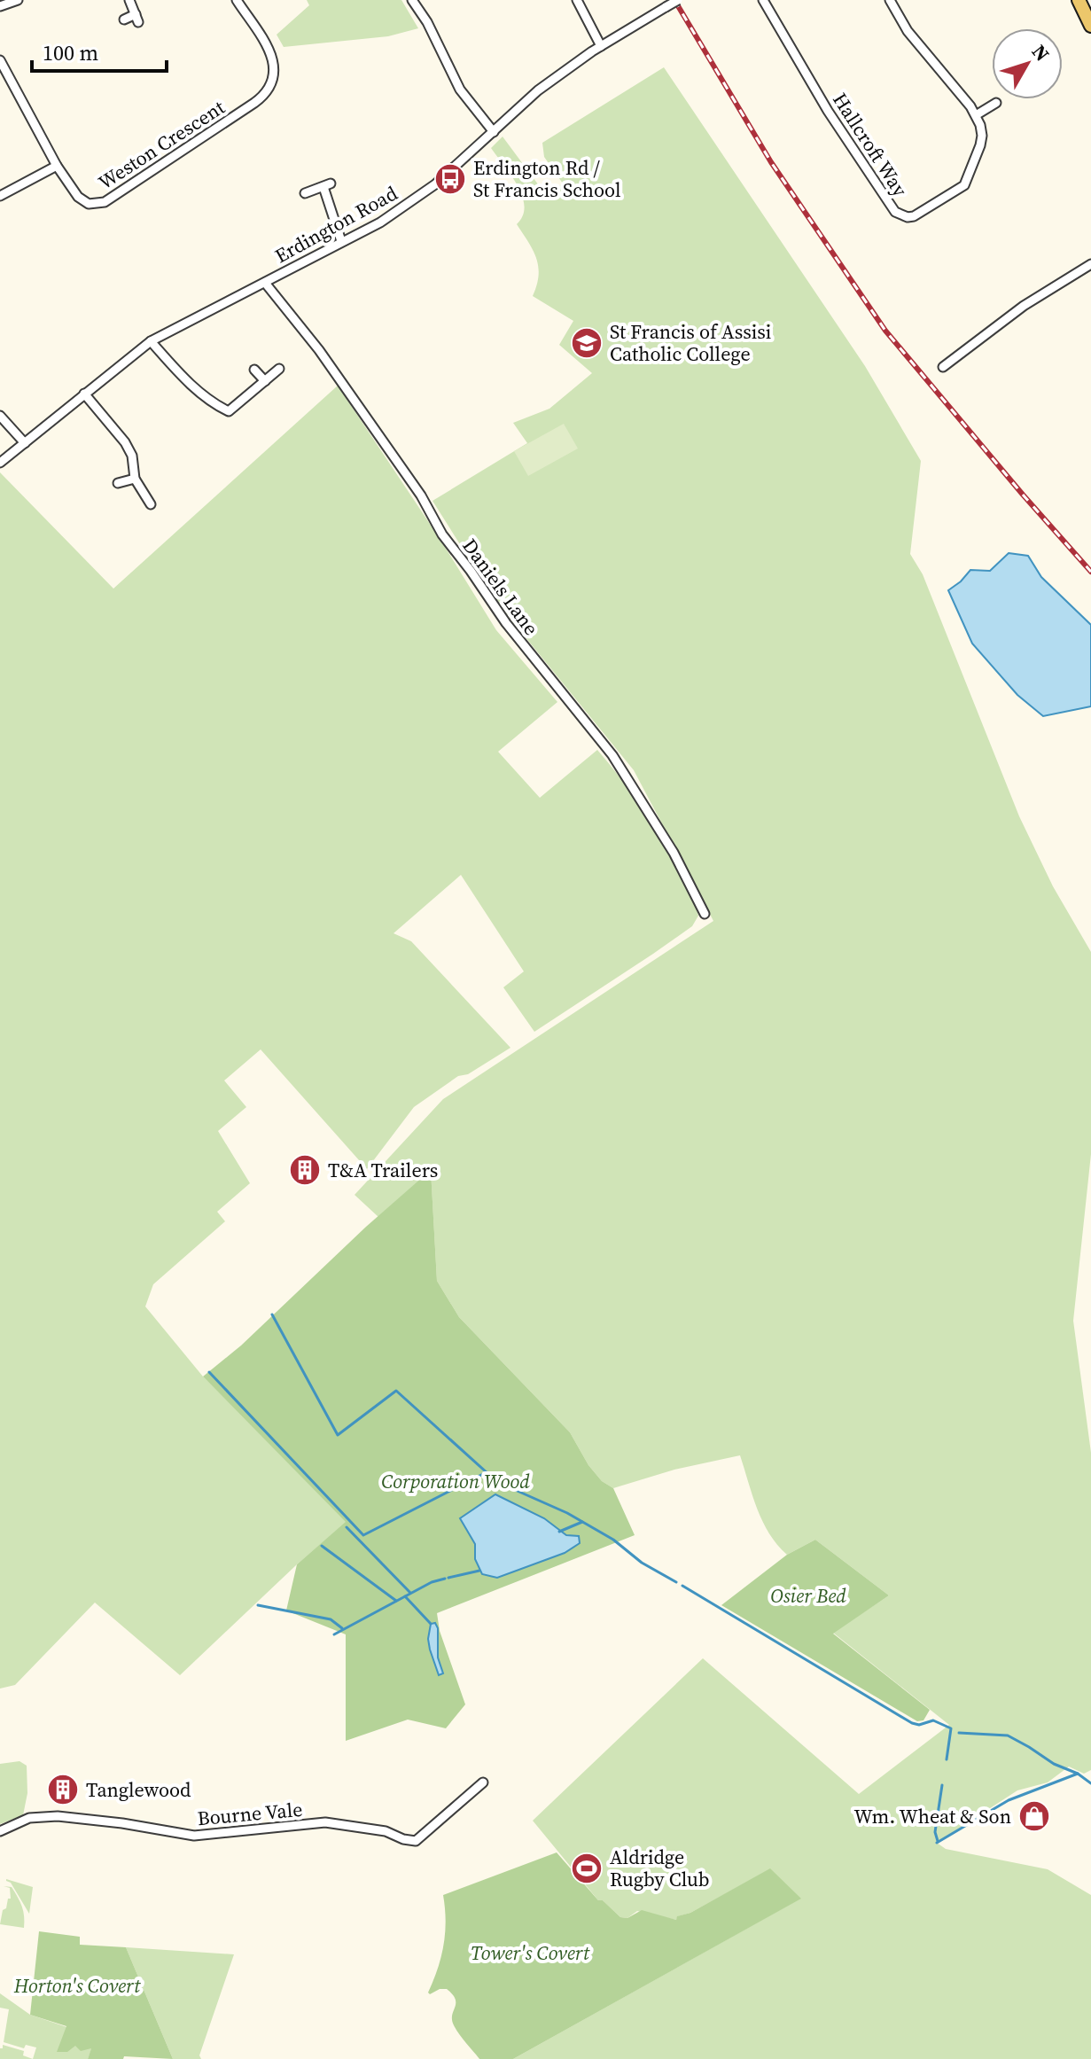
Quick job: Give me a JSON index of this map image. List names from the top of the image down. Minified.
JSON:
{"streets":{"street":["Weston Crescent","Hallcroft Way","Erdington Road","Daniels Lane","Bourne Vale"]},"crossings":[["Erdington Road","Daniels Lane"]],"parks":["Corporation Wood","Osier Bed","Tower's Covert","Horton's Covert"],"places":{"bus stop":["Erdington Rd / St Francis School"],"school or university":["St Francis of Assisi Catholic College"],"building":["T&A Trailers","Tanglewood"],"shop":["Wm. Wheat & Son"],"sports":["Aldridge Rugby Club"]},"scale_bar":"100 m","north":"top right"}
